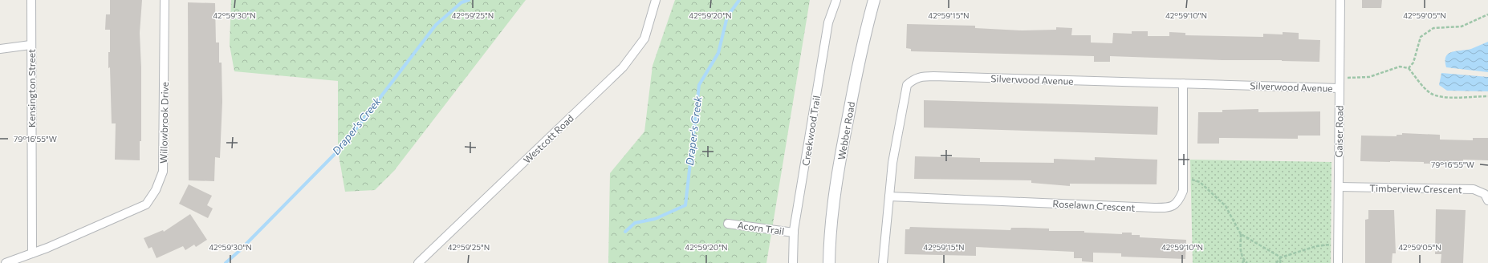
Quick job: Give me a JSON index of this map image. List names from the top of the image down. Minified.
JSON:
{"streets":{"main road":["Webber Road"],"street":["Silverwood Avenue","Kensington Street","Willowbrook Drive","Creekwood Trail","Gaiser Road","Westcott Road","Timberview Crescent","Roselawn Crescent","Acorn Trail"]},"crossings":[["Silverwood Avenue","Gaiser Road"],["Silverwood Avenue","Roselawn Crescent"],["Kensington Street","Willowbrook Drive"],["Creekwood Trail","Acorn Trail"],["Gaiser Road","Timberview Crescent"]],"water":["Draper's Creek"],"coordinates":["42°59'30\"N","42°59'25\"N","42°59'20\"N","42°59'15\"N","42°59'10\"N","42°59'05\"N","79°16'55\"W"]}
